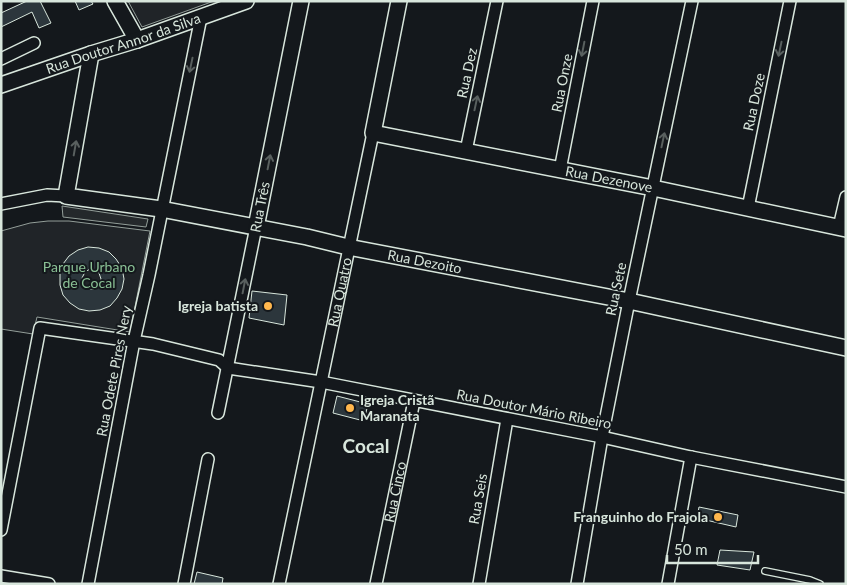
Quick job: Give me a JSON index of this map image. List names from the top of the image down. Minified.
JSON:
{"streets":{"street":["Rua Doutor Annor da Silva","Rua Dez","Rua Onze","Rua Doze","Rua Dezenove","Rua Três","Rua Dezoito","Rua Sete","Rua Quatro","Rua Odete Pires Nery","Rua Doutor Mário Ribeiro","Rua Cinco","Rua Seis"]},"crossings":[["Rua Doutor Annor da Silva","Rua Odete Pires Nery"],["Rua Dez","Rua Dezenove"],["Rua Onze","Rua Dezenove"],["Rua Doze","Rua Dezenove"],["Rua Dezenove","Rua Sete"],["Rua Dezenove","Rua Quatro"],["Rua Três","Rua Dezoito"],["Rua Três","Rua Doutor Mário Ribeiro"],["Rua Dezoito","Rua Sete"],["Rua Dezoito","Rua Quatro"],["Rua Dezoito","Rua Odete Pires Nery"],["Rua Sete","Rua Doutor Mário Ribeiro"],["Rua Quatro","Rua Doutor Mário Ribeiro"],["Rua Odete Pires Nery","Rua Doutor Mário Ribeiro"],["Rua Doutor Mário Ribeiro","Rua Cinco"],["Rua Doutor Mário Ribeiro","Rua Seis"]],"one_way":["Rua Dez","Rua Onze","Rua Doze","Rua Três"],"districts":["Cocal"],"parks":["Parque Urbano de Cocal"],"places":["Igreja batista","Igreja Cristã Maranata","Franguinho do Frajola"],"scale_bar":"50 m"}
